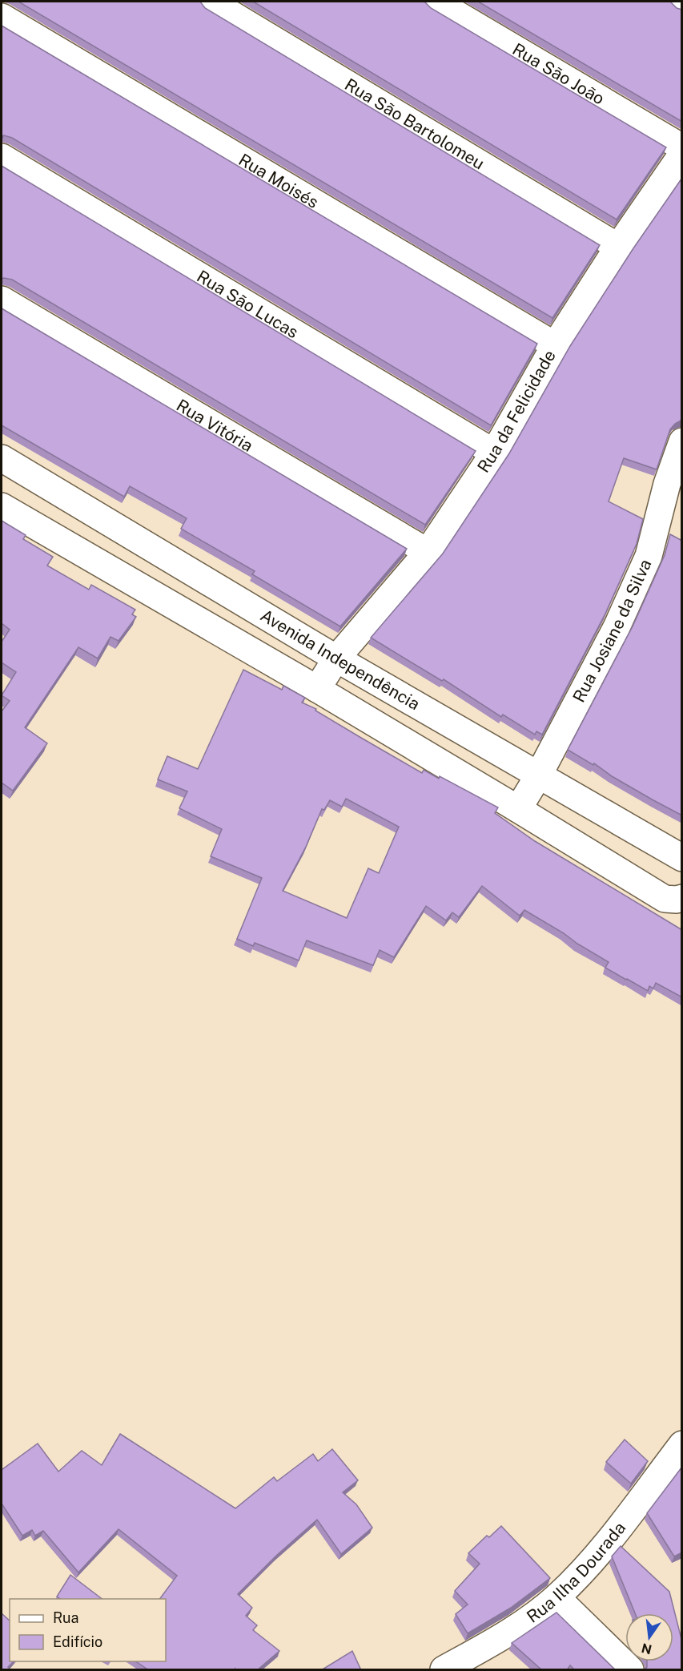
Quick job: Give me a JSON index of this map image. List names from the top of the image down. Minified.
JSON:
{"streets":{"street":["Rua São João","Rua São Bartolomeu","Rua Moisés","Rua São Lucas","Rua da Felicidade","Rua Vitória","Rua Josiane da Silva","Avenida Independência","Rua Ilha Dourada"]},"crossings":[["Rua São Bartolomeu","Rua da Felicidade"],["Rua Moisés","Rua da Felicidade"],["Rua São Lucas","Rua da Felicidade"],["Rua da Felicidade","Rua Vitória"],["Rua da Felicidade","Avenida Independência"],["Rua Josiane da Silva","Avenida Independência"]],"legend":["Rua","Edifício"],"north":"bottom"}
